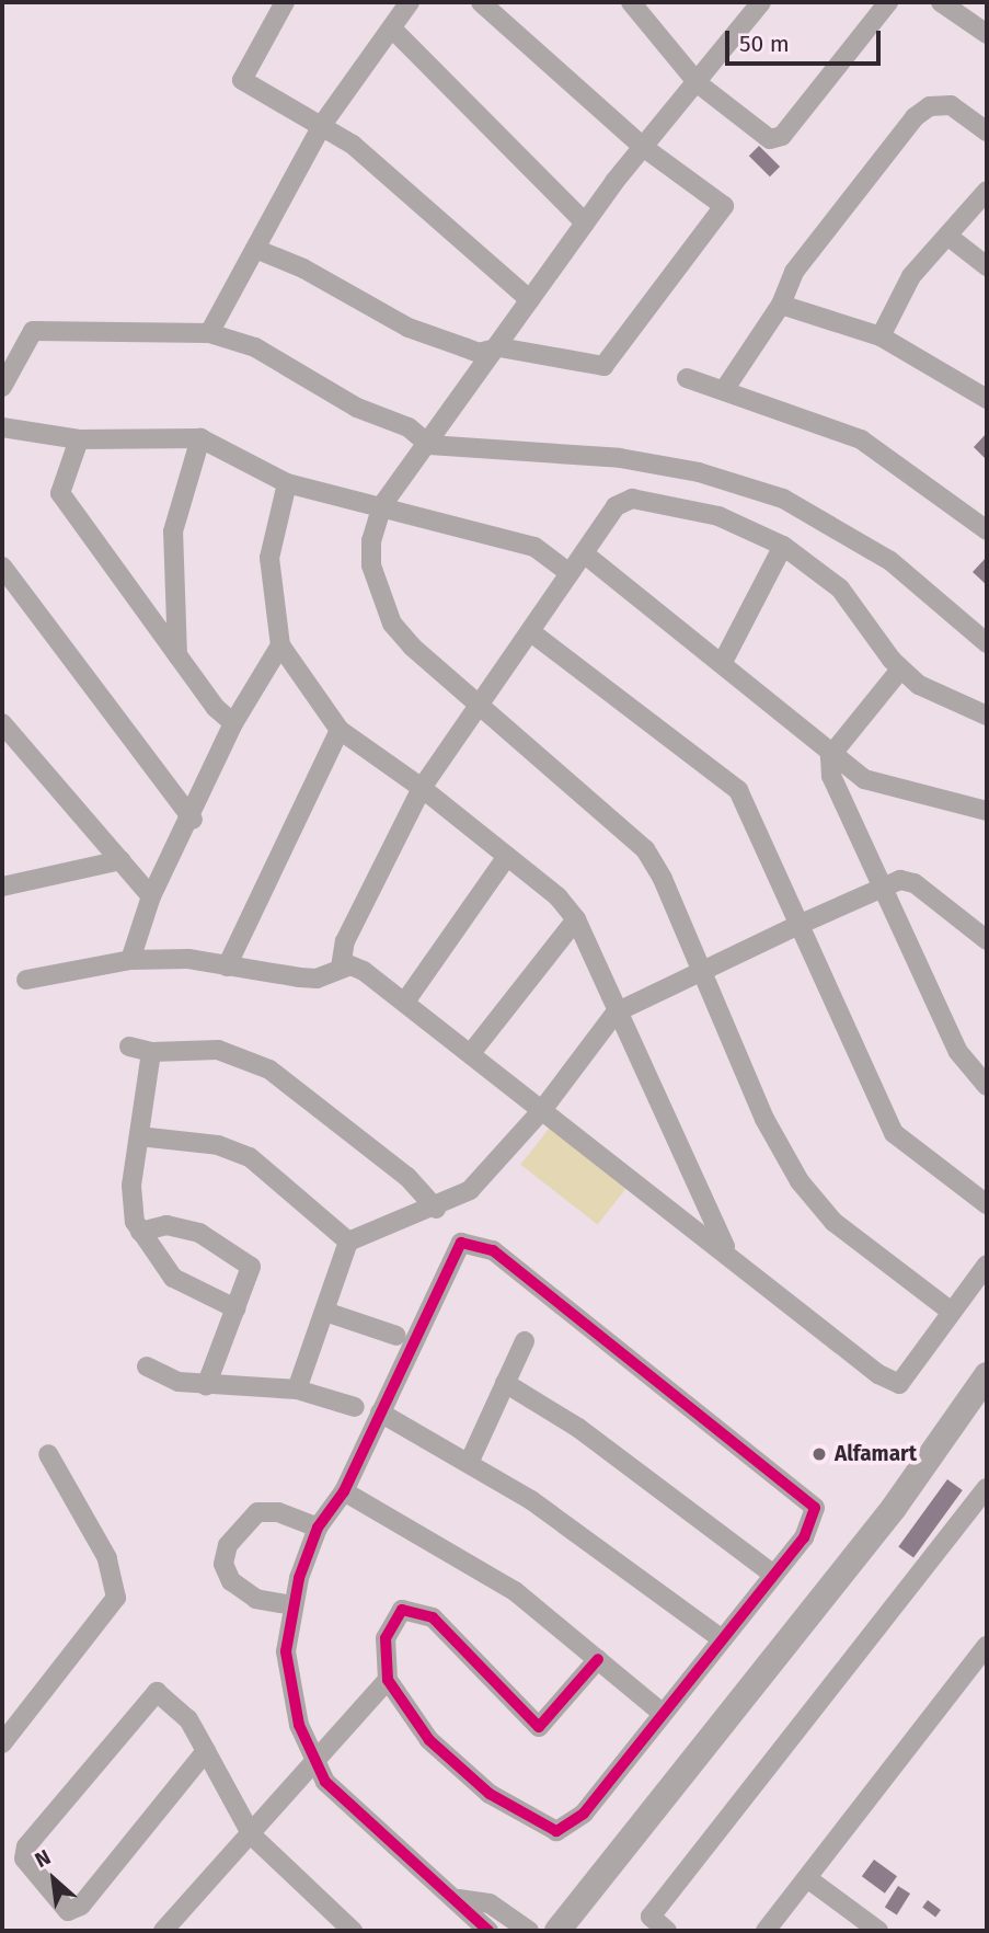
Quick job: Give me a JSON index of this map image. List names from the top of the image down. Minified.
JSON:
{"places":["Alfamart"],"scale_bar":"50 m","north":"top left"}
